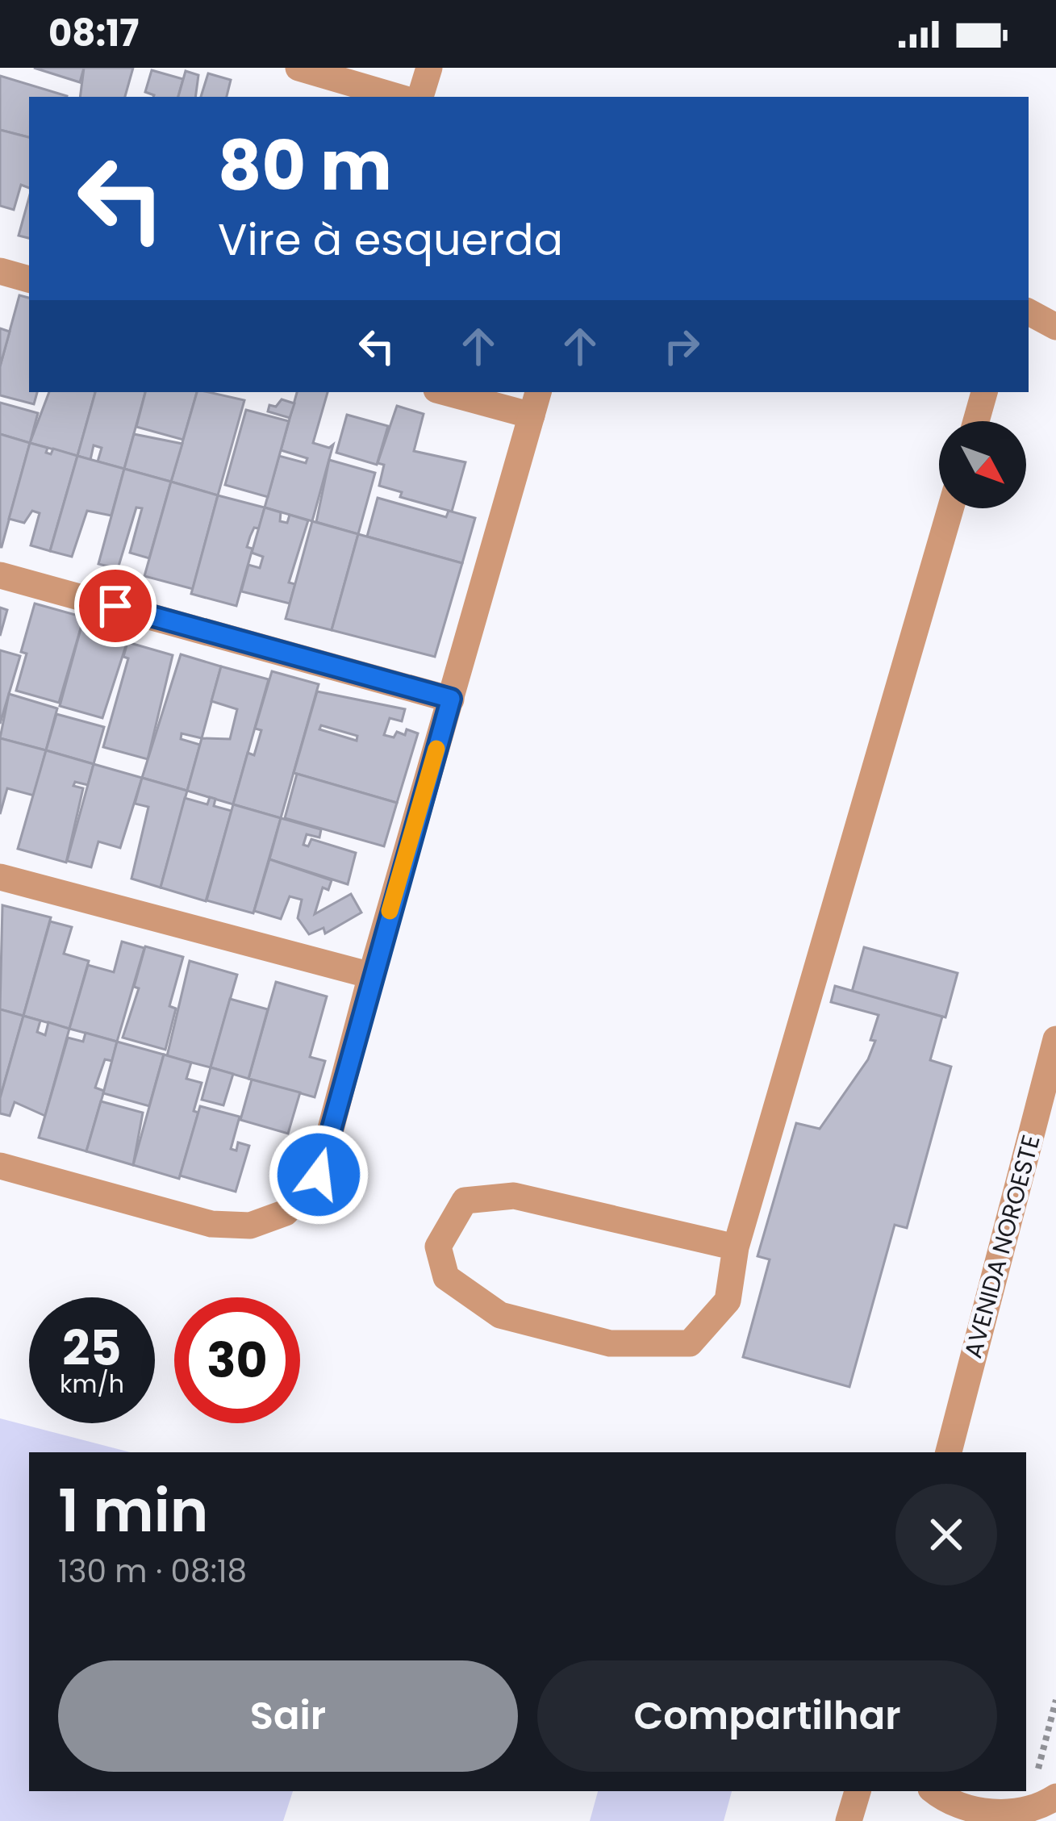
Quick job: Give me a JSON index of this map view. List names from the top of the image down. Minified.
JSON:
{"streets":{"street":["AVENIDA NOROESTE"]},"north":"bottom right","page":{"status":"08:17","turn":["80 m","Vire à esquerda"],"speed":"25 km/h","limit":"30","heading":["1 min","130 m · 08:18"],"buttons":["Sair","Compartilhar"]}}
